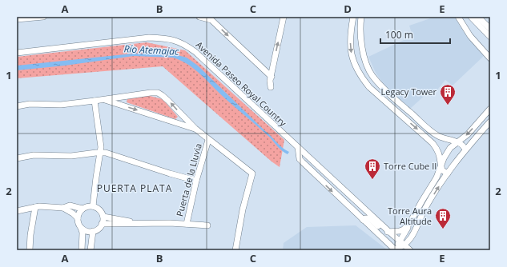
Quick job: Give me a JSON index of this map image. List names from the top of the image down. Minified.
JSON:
{"streets":{"street":["Avenida Paseo Royal Country","Puerta de la Lluvia"]},"districts":["PUERTA PLATA"],"water":["Río Atemajac"],"places":{"building":["Legacy Tower","Torre Cube II","Torre Aura Altitude"]},"scale_bar":"100 m","grid":{"columns":["A","B","C","D","E"],"rows":["1","2"]}}
